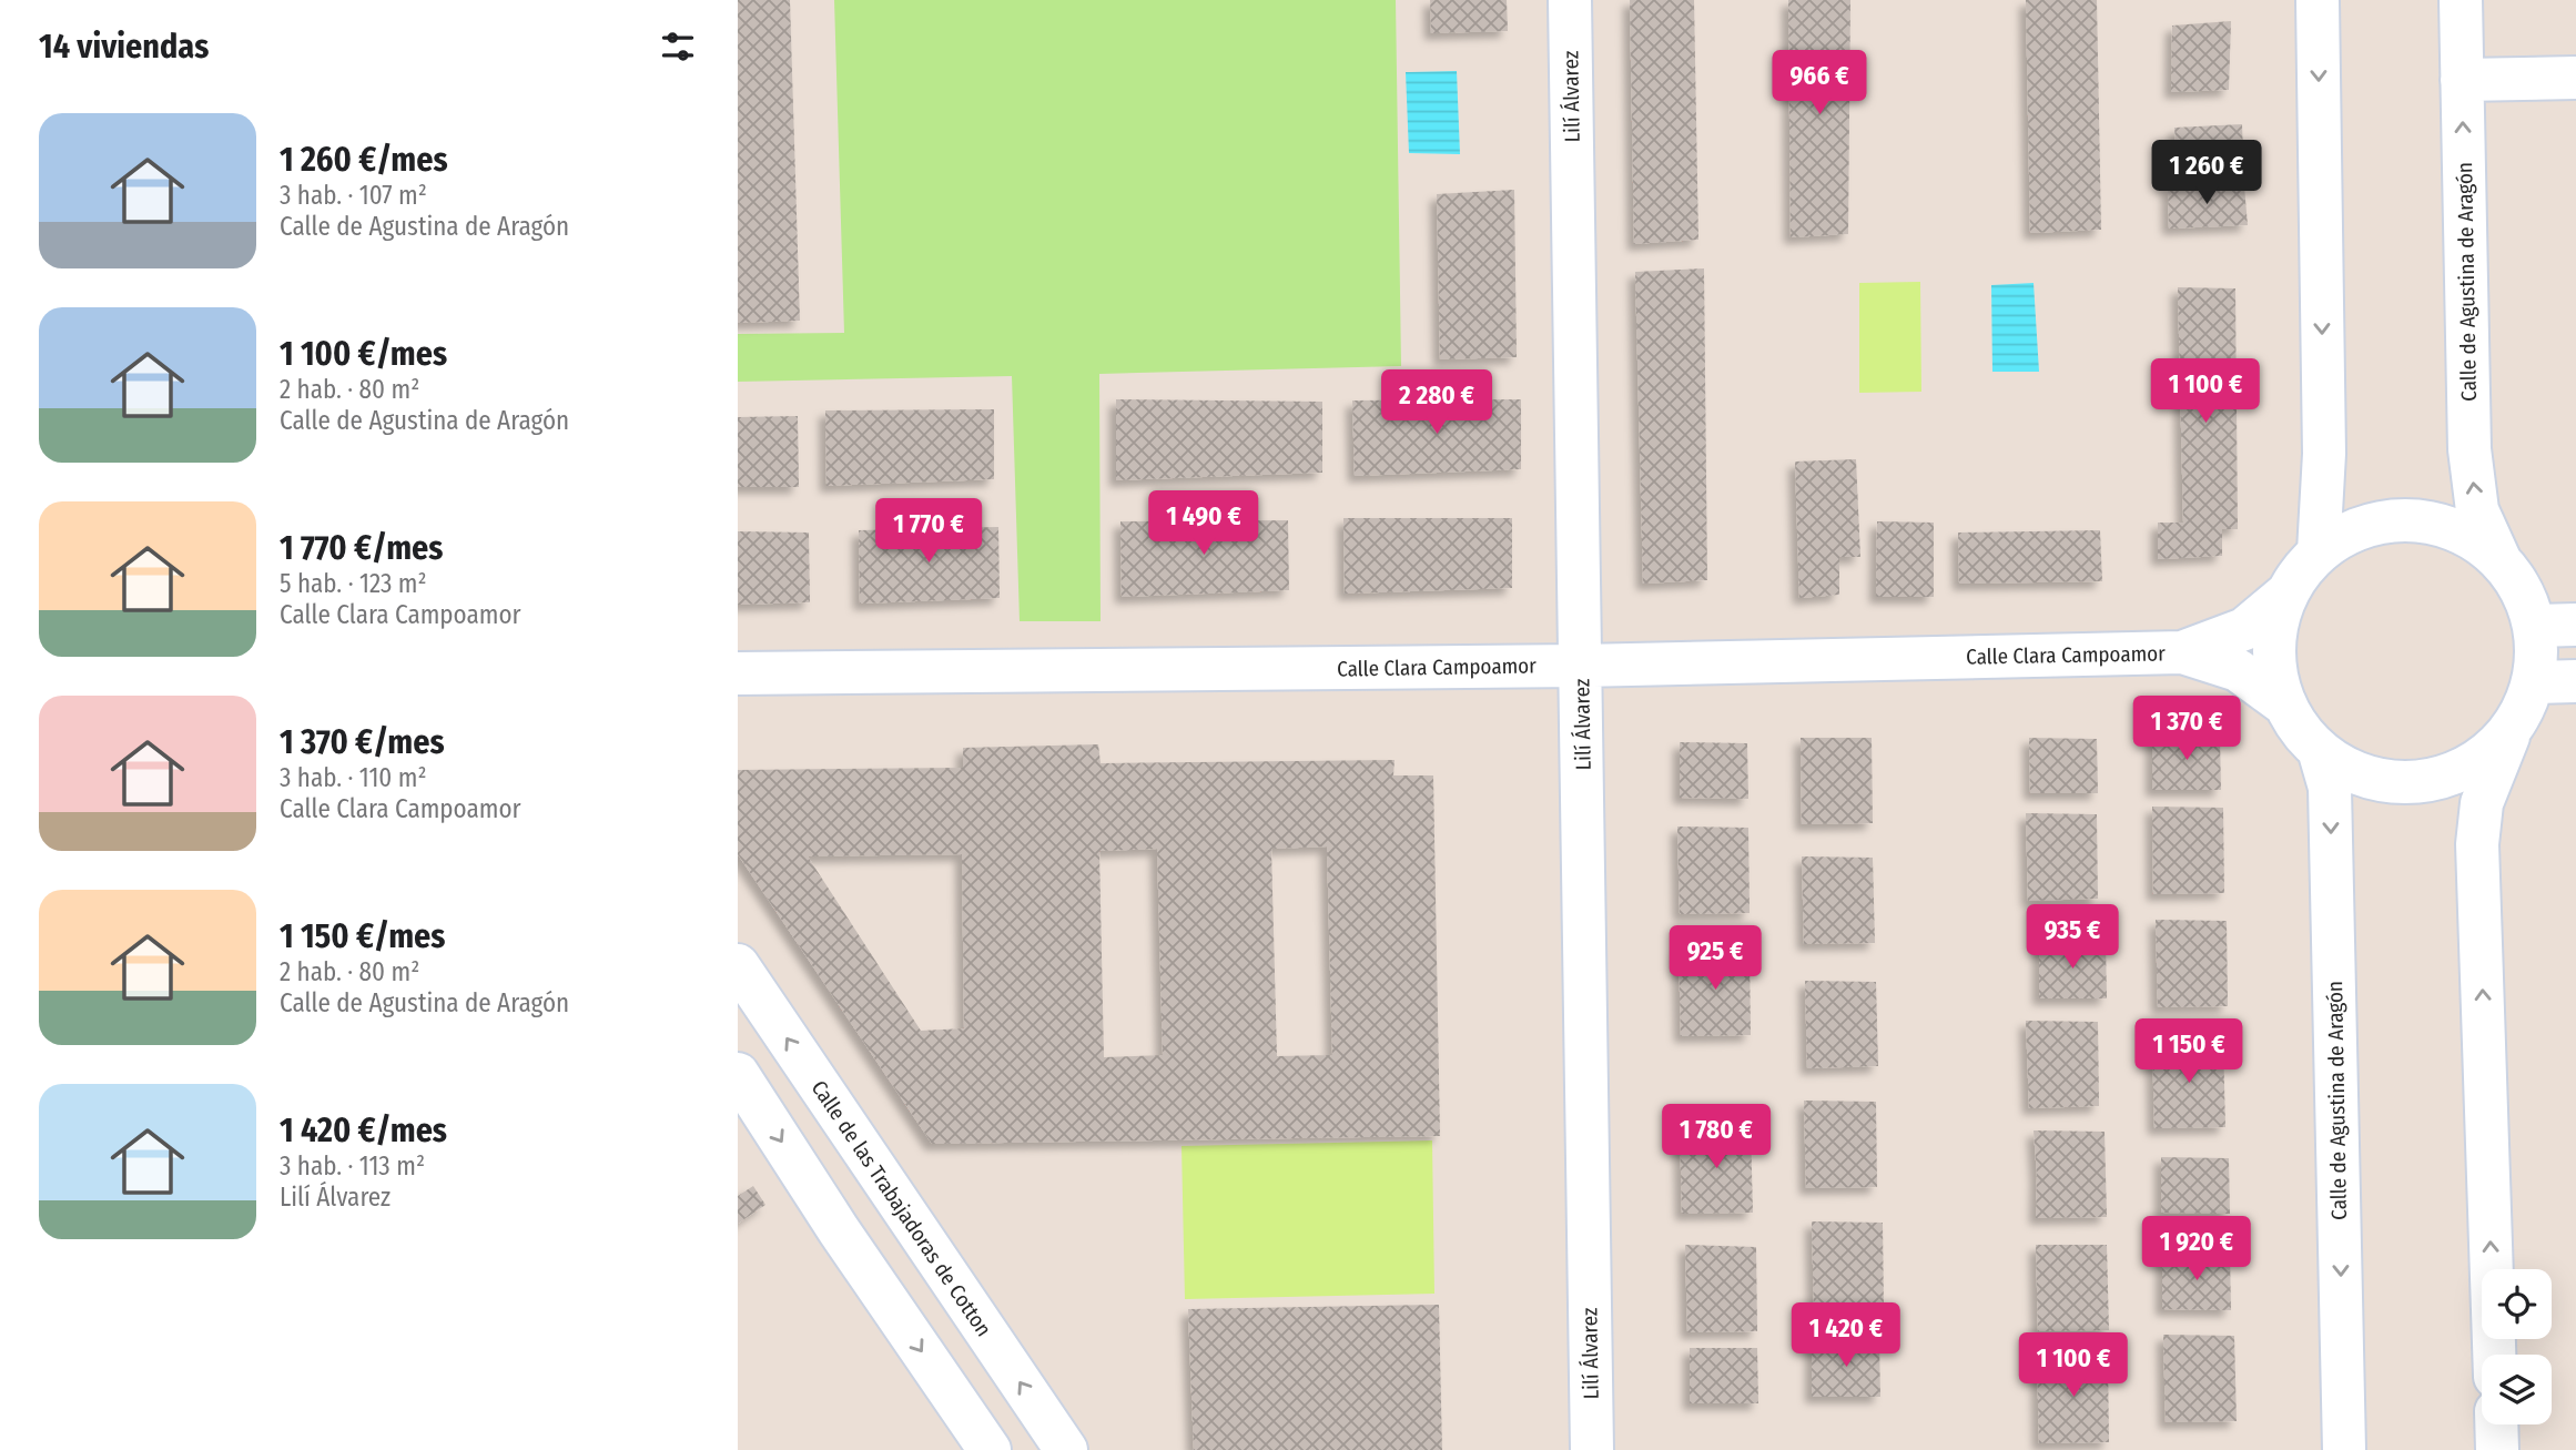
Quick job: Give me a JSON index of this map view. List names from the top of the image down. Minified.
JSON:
{"streets":{"street":["Lilí Álvarez","Calle de Agustina de Aragón","Calle Clara Campoamor","Calle de las Trabajadoras de Cotton"]},"crossings":[["Lilí Álvarez","Calle Clara Campoamor"],["Calle de Agustina de Aragón","Calle Clara Campoamor"]],"page":{"heading":"14 viviendas","price":["966 €","1 260 €","1 100 €","2 280 €","1 490 €","1 770 €","1 370 €","935 €","925 €","1 150 €","1 780 €","1 920 €","1 420 €","1 100 €"],"list":[{"name":"1 260 €/mes","note":"3 hab. · 107 m² · Calle de Agustina de Aragón"},{"name":"1 100 €/mes","note":"2 hab. · 80 m² · Calle de Agustina de Aragón"},{"name":"1 770 €/mes","note":"5 hab. · 123 m² · Calle Clara Campoamor"},{"name":"1 370 €/mes","note":"3 hab. · 110 m² · Calle Clara Campoamor"},{"name":"1 150 €/mes","note":"2 hab. · 80 m² · Calle de Agustina de Aragón"},{"name":"1 420 €/mes","note":"3 hab. · 113 m² · Lilí Álvarez"}]}}
